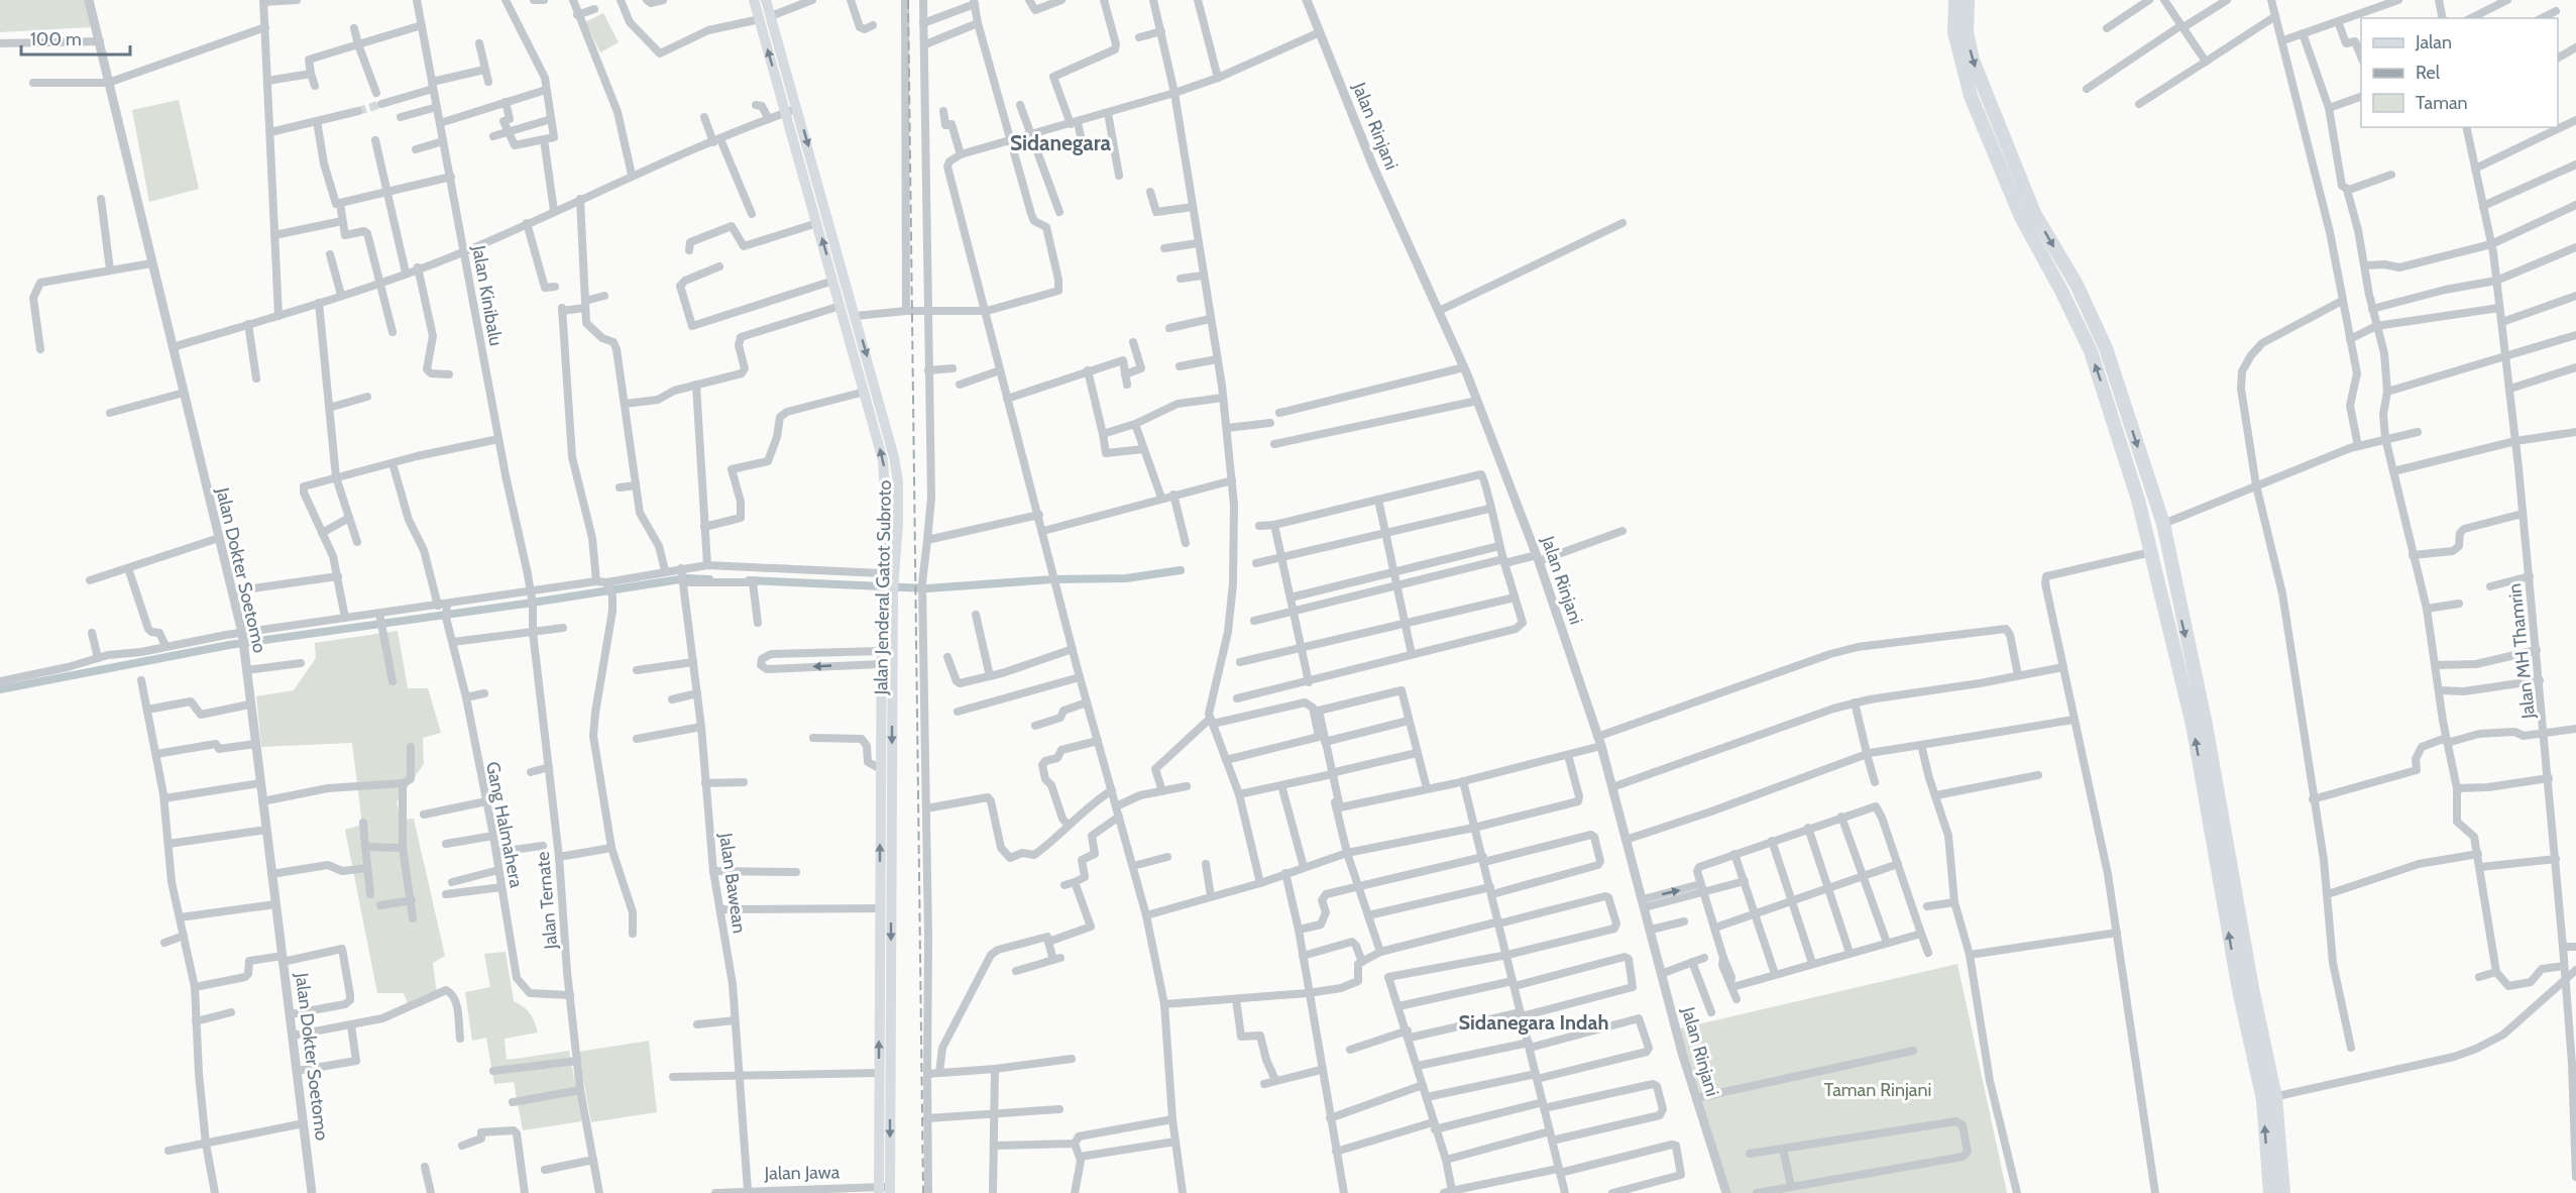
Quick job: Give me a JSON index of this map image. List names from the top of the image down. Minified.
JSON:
{"streets":{"main road":["Jalan Jenderal Gatot Subroto"],"street":["Jalan Rinjani","Jalan Kinibalu","Jalan Dokter Soetomo","Jalan MH Thamrin","Gang Halmahera","Jalan Bawean","Jalan Ternate","Jalan Jawa"]},"crossings":[["Jalan Kinibalu","Jalan Ternate"],["Jalan Jenderal Gatot Subroto","Jalan Jawa"],["Gang Halmahera","Jalan Ternate"],["Jalan Bawean","Jalan Jawa"]],"districts":["Sidanegara","Sidanegara Indah"],"parks":["Taman Rinjani"],"legend":["Jalan","Rel","Taman"],"scale_bar":"100 m"}
